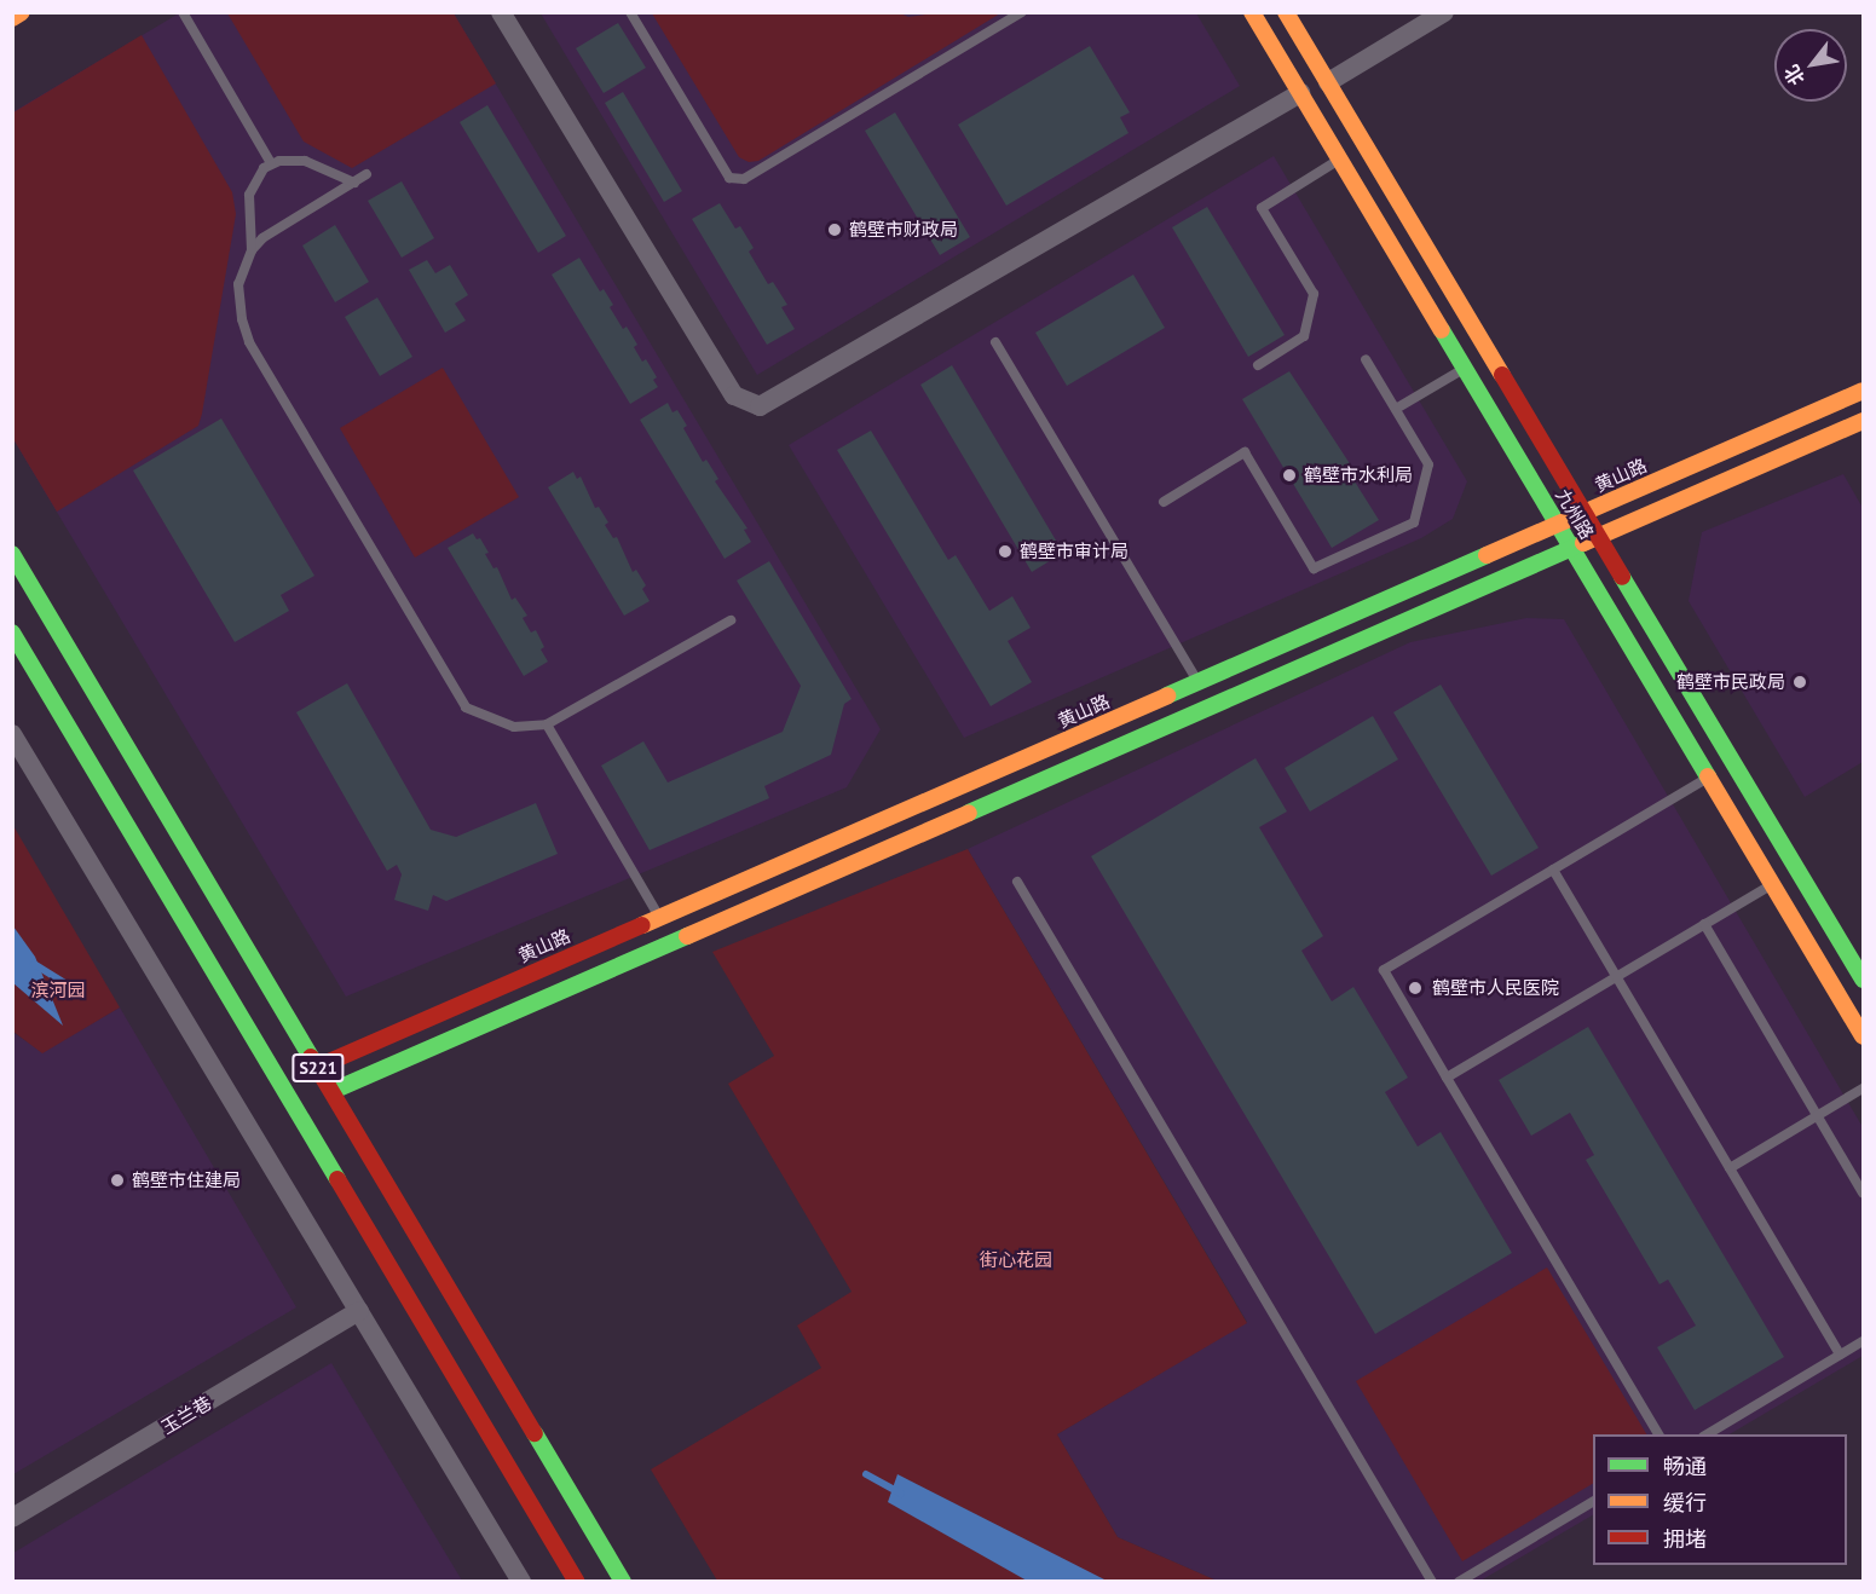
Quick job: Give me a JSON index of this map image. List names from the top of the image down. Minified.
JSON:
{"streets":{"street":["黄山路","九州路","S221","玉兰巷"]},"crossings":[["黄山路","九州路"],["黄山路","S221"]],"parks":["滨河园","街心花园"],"places":["鹤壁市财政局","鹤壁市水利局","鹤壁市审计局","鹤壁市民政局","鹤壁市人民医院","鹤壁市住建局"],"legend":["畅通","缓行","拥堵"],"north":"bottom left"}
